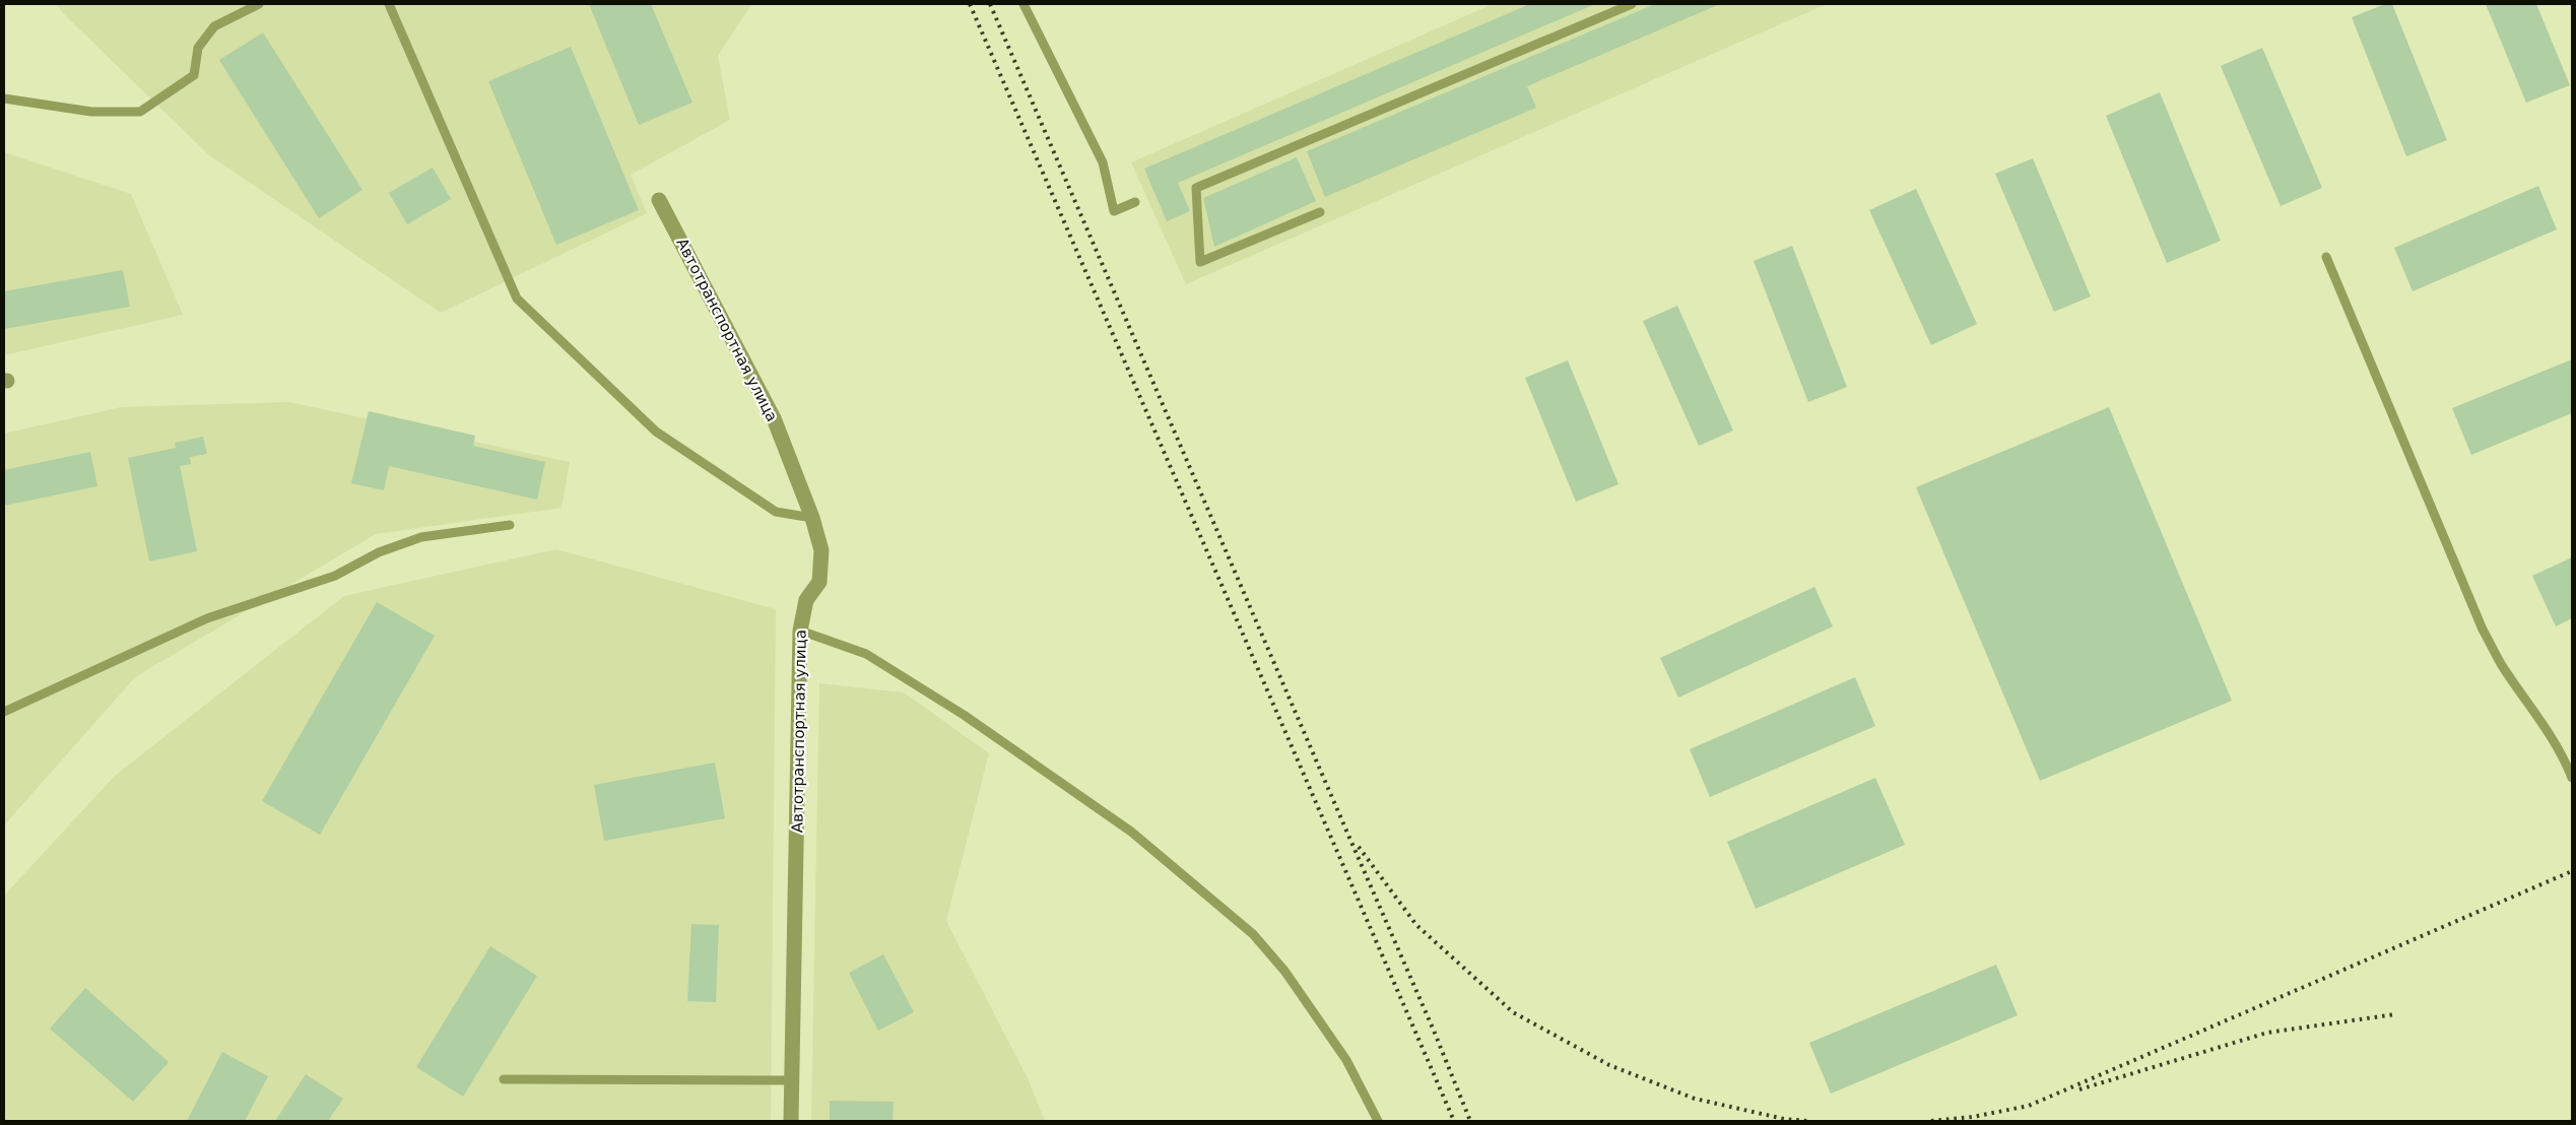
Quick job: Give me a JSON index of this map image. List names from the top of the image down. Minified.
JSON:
{"streets":{"street":["Автотранспортная улица"]}}
